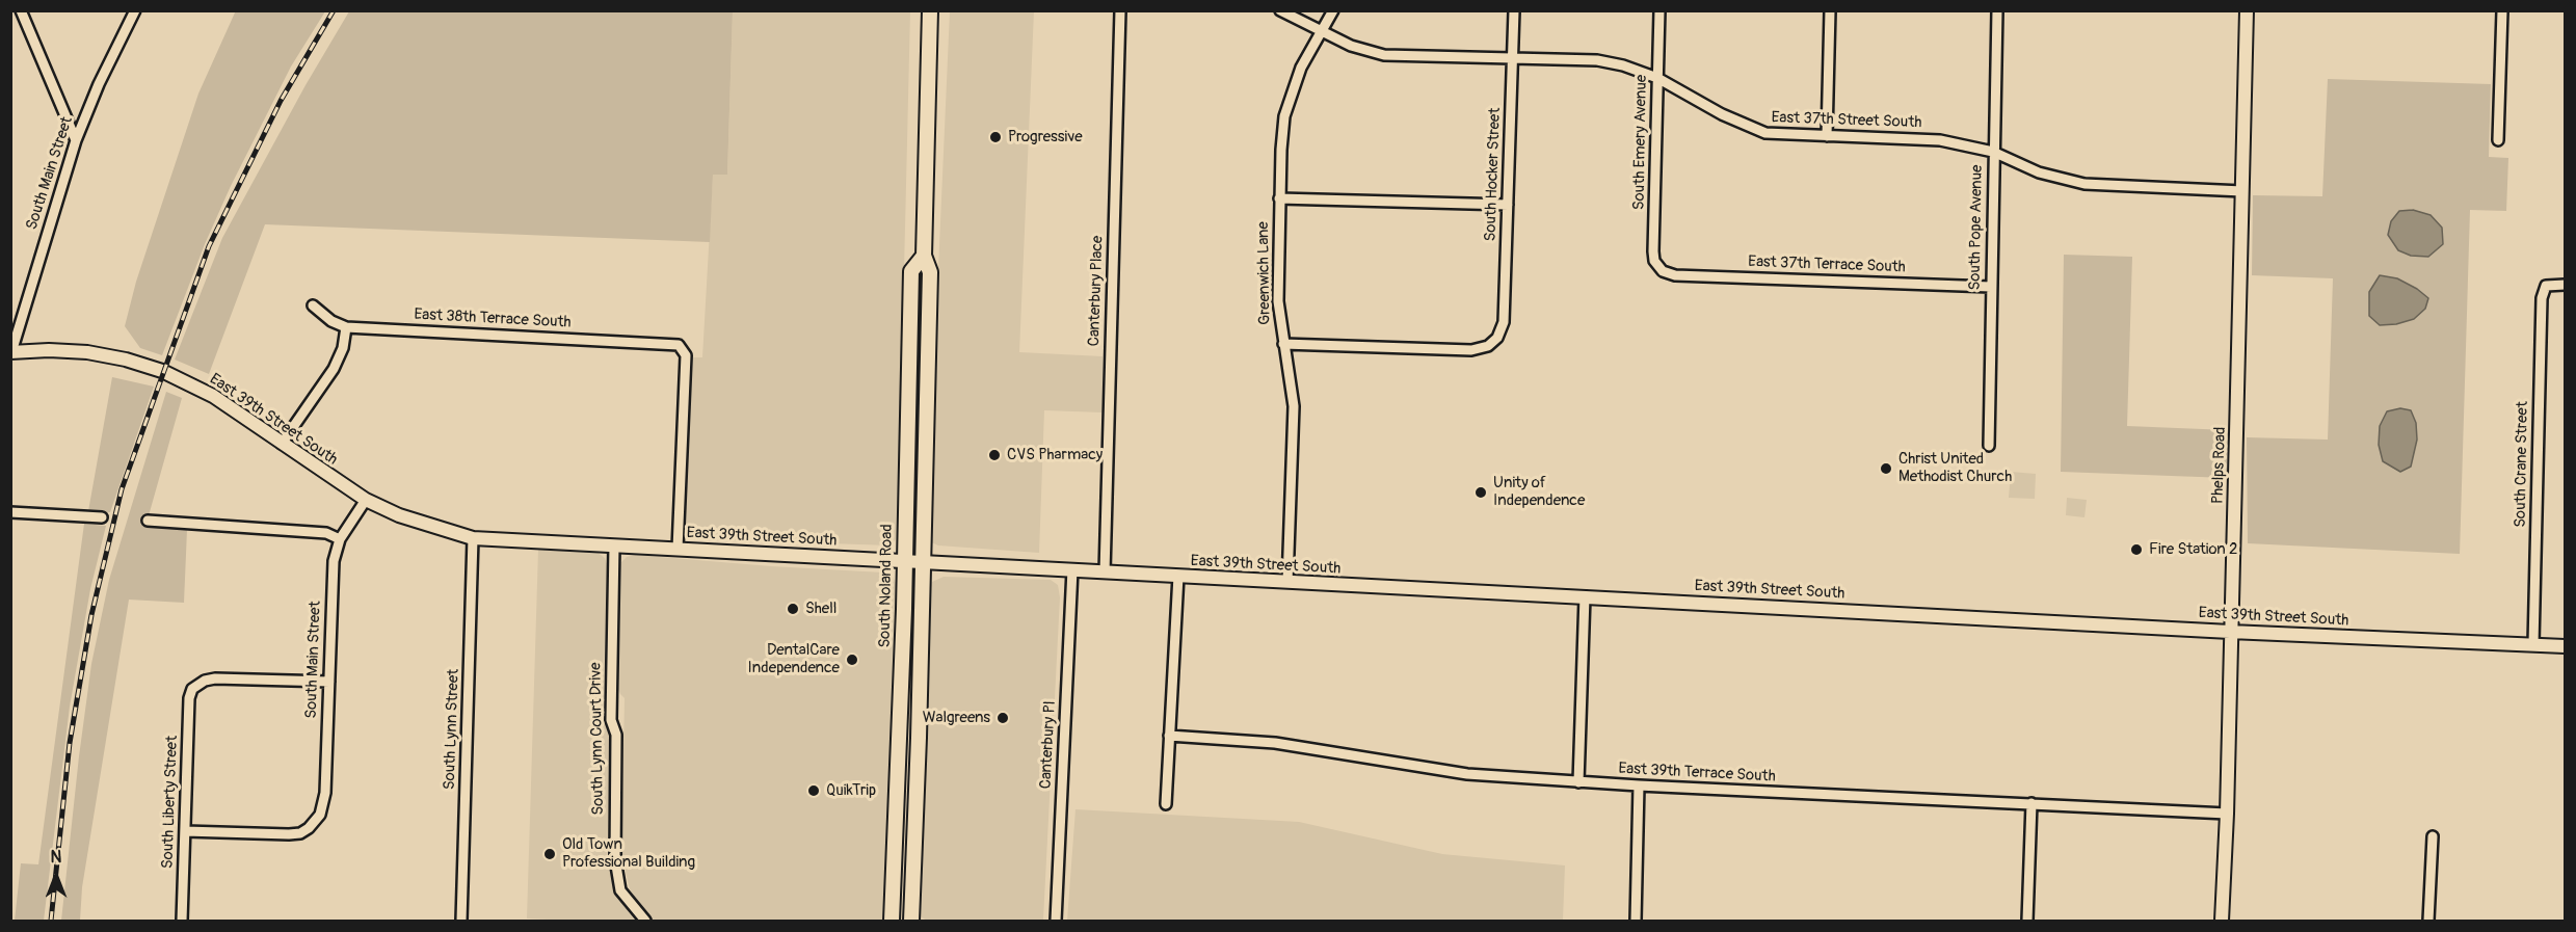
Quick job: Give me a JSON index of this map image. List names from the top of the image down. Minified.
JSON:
{"streets":{"main road":["East 39th Street South","Phelps Road","South Noland Road"],"street":["East 37th Street South","South Emery Avenue","South Main Street","South Hocker Street","South Pope Avenue","East 37th Terrace South","Greenwich Lane","Canterbury Place","East 38th Terrace South","South Crane Street","South Lynn Street","South Lynn Court Drive","Canterbury Pl","East 39th Terrace South","South Liberty Street"]},"crossings":[["East 37th Street South","South Emery Avenue"],["East 37th Street South","South Hocker Street"],["East 37th Street South","South Pope Avenue"],["East 37th Street South","Greenwich Lane"],["East 37th Street South","Phelps Road"],["South Emery Avenue","East 37th Terrace South"],["South Main Street","East 39th Street South"],["South Main Street","South Liberty Street"],["South Hocker Street","Greenwich Lane"],["South Pope Avenue","East 37th Terrace South"],["Greenwich Lane","East 39th Street South"],["Canterbury Place","East 39th Street South"],["East 38th Terrace South","East 39th Street South"],["East 39th Street South","South Crane Street"],["East 39th Street South","Phelps Road"],["East 39th Street South","South Noland Road"],["East 39th Street South","South Lynn Street"],["East 39th Street South","South Lynn Court Drive"],["East 39th Street South","Canterbury Pl"],["Phelps Road","East 39th Terrace South"]],"places":["Progressive","CVS Pharmacy","Christ United Methodist Church","Unity of Independence","Fire Station 2","Shell","DentalCare Independence","Walgreens","QuikTrip","Old Town Professional Building"],"north":"top"}
